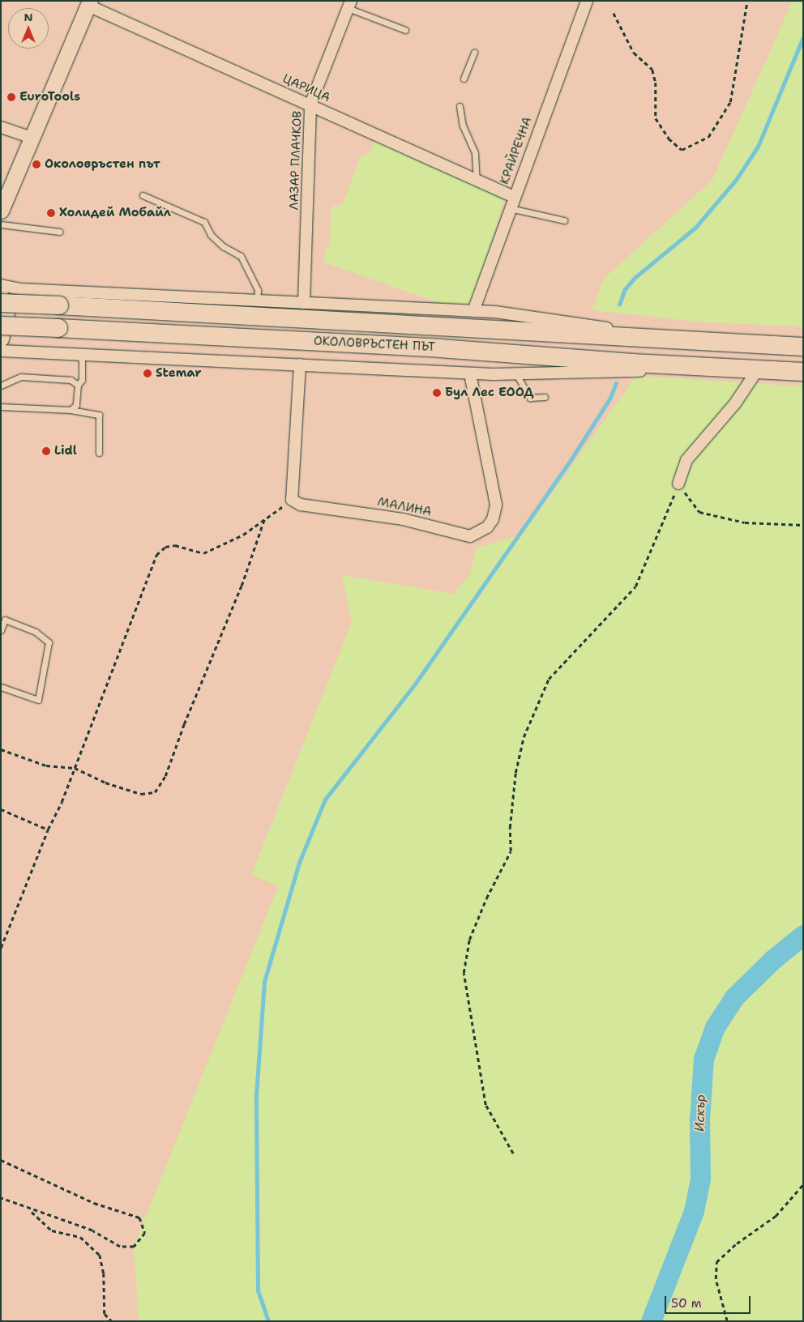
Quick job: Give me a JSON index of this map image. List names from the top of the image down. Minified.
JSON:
{"streets":{"highway":["ОКОЛОВРЪСТЕН ПЪТ"],"street":["ЦАРИЦА","КРАЙРЕЧНА","ЛАЗАР ПЛАЧКОВ","МАЛИНА"]},"crossings":[["ЦАРИЦА","КРАЙРЕЧНА"],["ЦАРИЦА","ЛАЗАР ПЛАЧКОВ"],["КРАЙРЕЧНА","ОКОЛОВРЪСТЕН ПЪТ"],["ЛАЗАР ПЛАЧКОВ","ОКОЛОВРЪСТЕН ПЪТ"],["ОКОЛОВРЪСТЕН ПЪТ","МАЛИНА"]],"water":["Искър"],"places":["EuroTools","Околовръстен път","Холидей Мобайл","Stemar","Бул Лес ЕООД","Lidl"],"scale_bar":"50 m","north":"top"}
